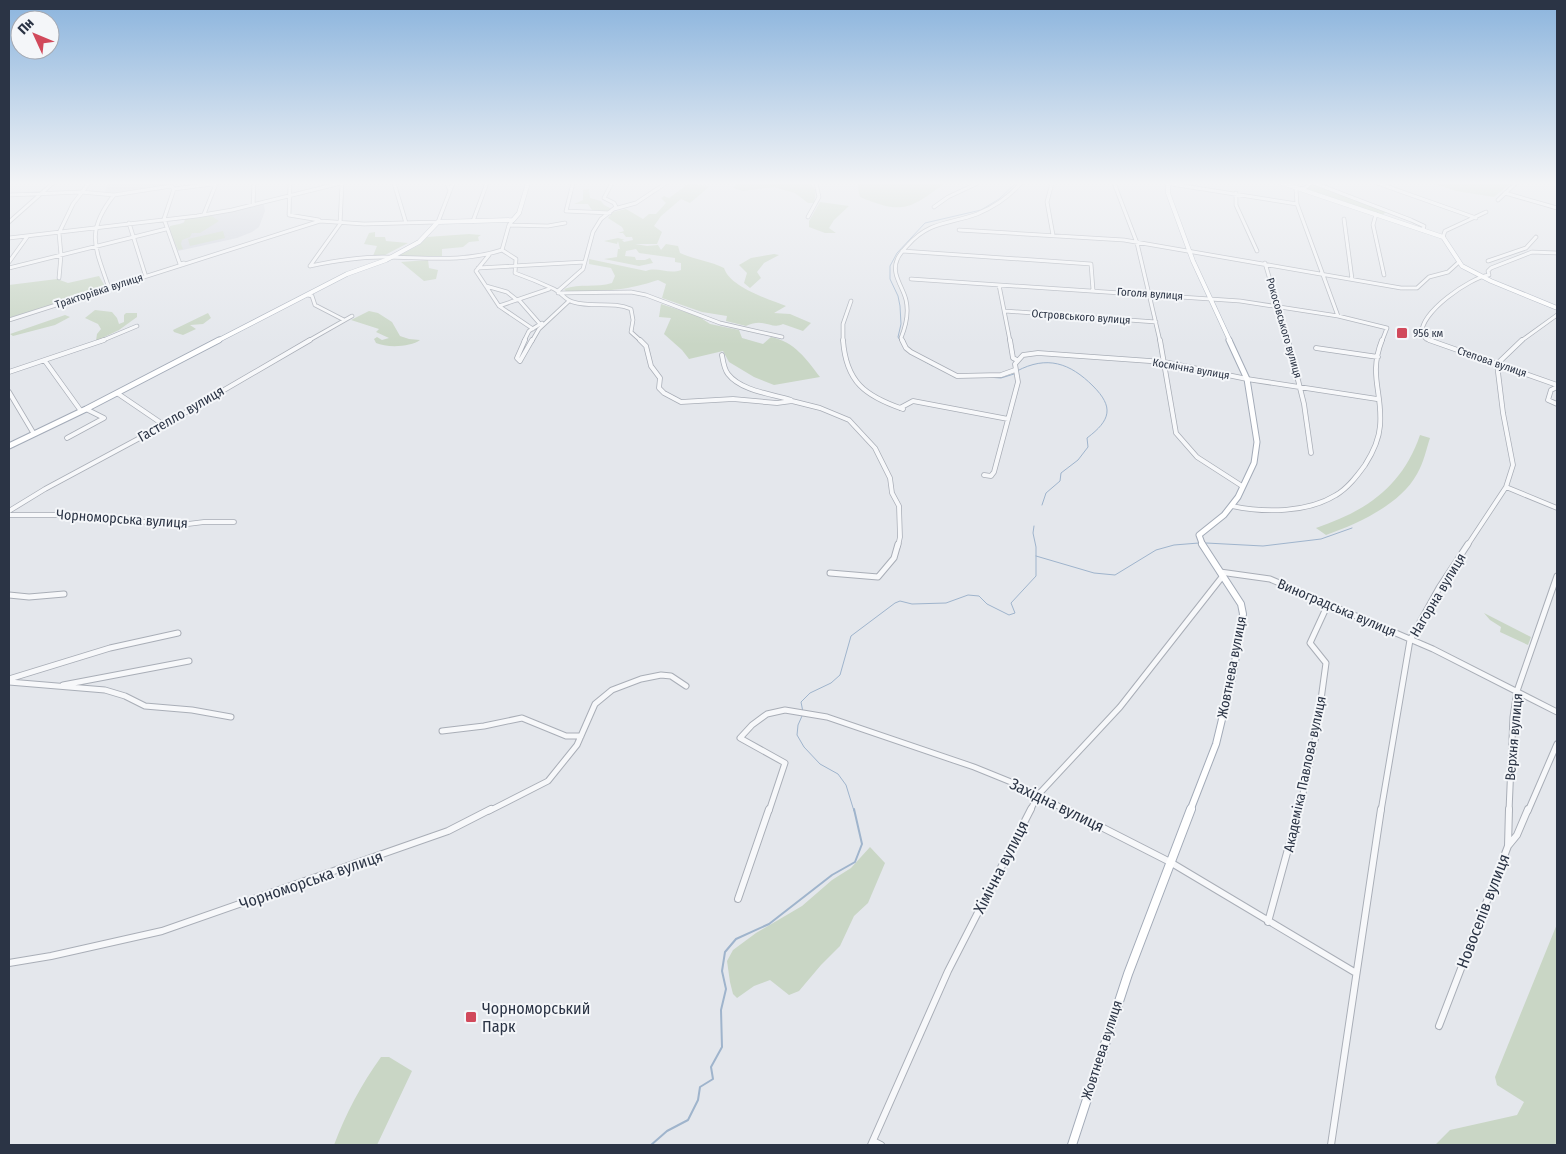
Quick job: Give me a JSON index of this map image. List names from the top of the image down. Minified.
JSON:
{"streets":{"main road":["Жовтнева вулиця"],"street":["Тракторівка вулиця","Гоголя вулиця","Островського вулиця","Рокосовського вулиця","Степова вулиця","Космічна вулиця","Гастелло вулиця","Чорноморська вулиця","Нагорна вулиця","Виноградська вулиця","Верхня вулиця","Академіка Павлова вулиця","Західна вулиця","Хімічна вулиця","Новоселів вулиця"]},"crossings":[["Гоголя вулиця","Рокосовського вулиця"],["Гоголя вулиця","Жовтнева вулиця"],["Рокосовського вулиця","Космічна вулиця"],["Степова вулиця","Нагорна вулиця"],["Космічна вулиця","Жовтнева вулиця"],["Нагорна вулиця","Виноградська вулиця"],["Нагорна вулиця","Західна вулиця"],["Виноградська вулиця","Жовтнева вулиця"],["Виноградська вулиця","Верхня вулиця"],["Виноградська вулиця","Академіка Павлова вулиця"],["Виноградська вулиця","Хімічна вулиця"],["Жовтнева вулиця","Західна вулиця"],["Жовтнева вулиця","Хімічна вулиця"],["Верхня вулиця","Новоселів вулиця"],["Академіка Павлова вулиця","Західна вулиця"],["Західна вулиця","Хімічна вулиця"]],"places":{"transit":["956 км","Чорноморський Парк"]},"north":"top left"}
